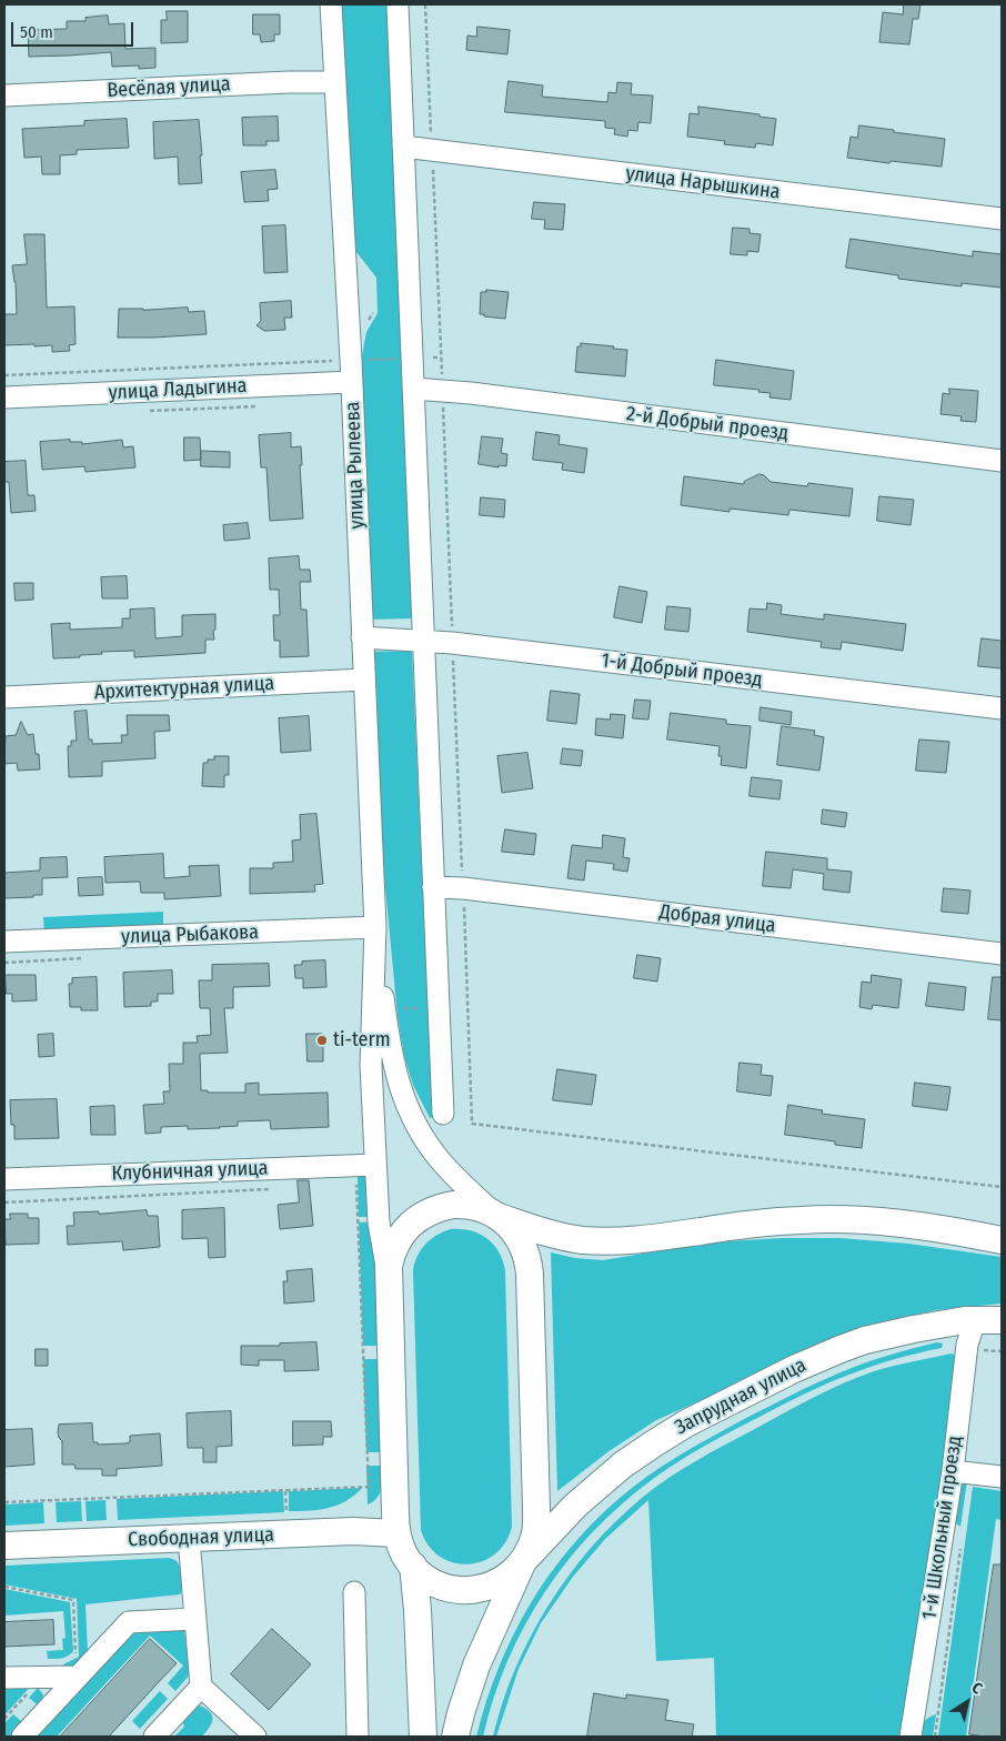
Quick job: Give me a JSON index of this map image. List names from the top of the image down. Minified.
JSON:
{"streets":{"main road":["Запрудная улица","Свободная улица"],"street":["Весёлая улица","улица Нарышкина","улица Ладыгина","2-й Добрый проезд","улица Рылеева","1-й Добрый проезд","Архитектурная улица","Добрая улица","улица Рыбакова","Клубничная улица","1-й Школьный проезд"]},"crossings":[["Весёлая улица","улица Рылеева"],["улица Ладыгина","улица Рылеева"],["улица Рылеева","1-й Добрый проезд"],["улица Рылеева","Архитектурная улица"],["улица Рылеева","улица Рыбакова"],["улица Рылеева","Клубничная улица"],["Запрудная улица","1-й Школьный проезд"]],"places":["ti-term"],"scale_bar":"50 m","north":"top right"}
